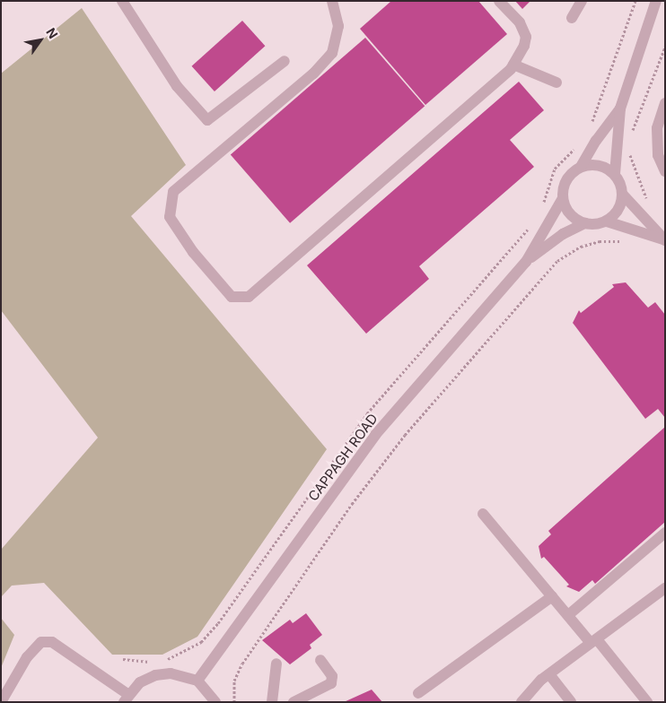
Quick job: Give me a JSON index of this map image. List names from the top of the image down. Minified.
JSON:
{"streets":{"street":["CAPPAGH ROAD"]},"north":"top right"}
